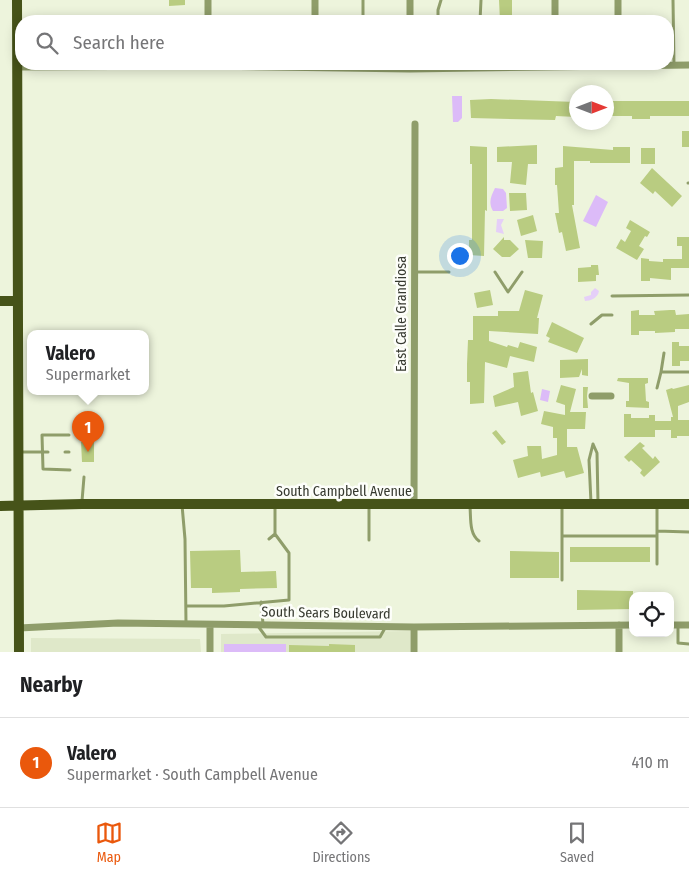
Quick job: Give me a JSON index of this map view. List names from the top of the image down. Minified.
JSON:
{"streets":{"main road":["South Campbell Avenue"],"street":["East Calle Grandiosa","South Sears Boulevard"]},"crossings":[["East Calle Grandiosa","South Campbell Avenue"]],"north":"right","page":{"search":"Search here","popup":["Valero","Supermarket"],"pins":"1","heading":"Nearby","list":[{"mark":"1","name":"Valero","note":"Supermarket · South Campbell Avenue","value":"410 m"}],"nav":["Map","Directions","Saved"]}}
